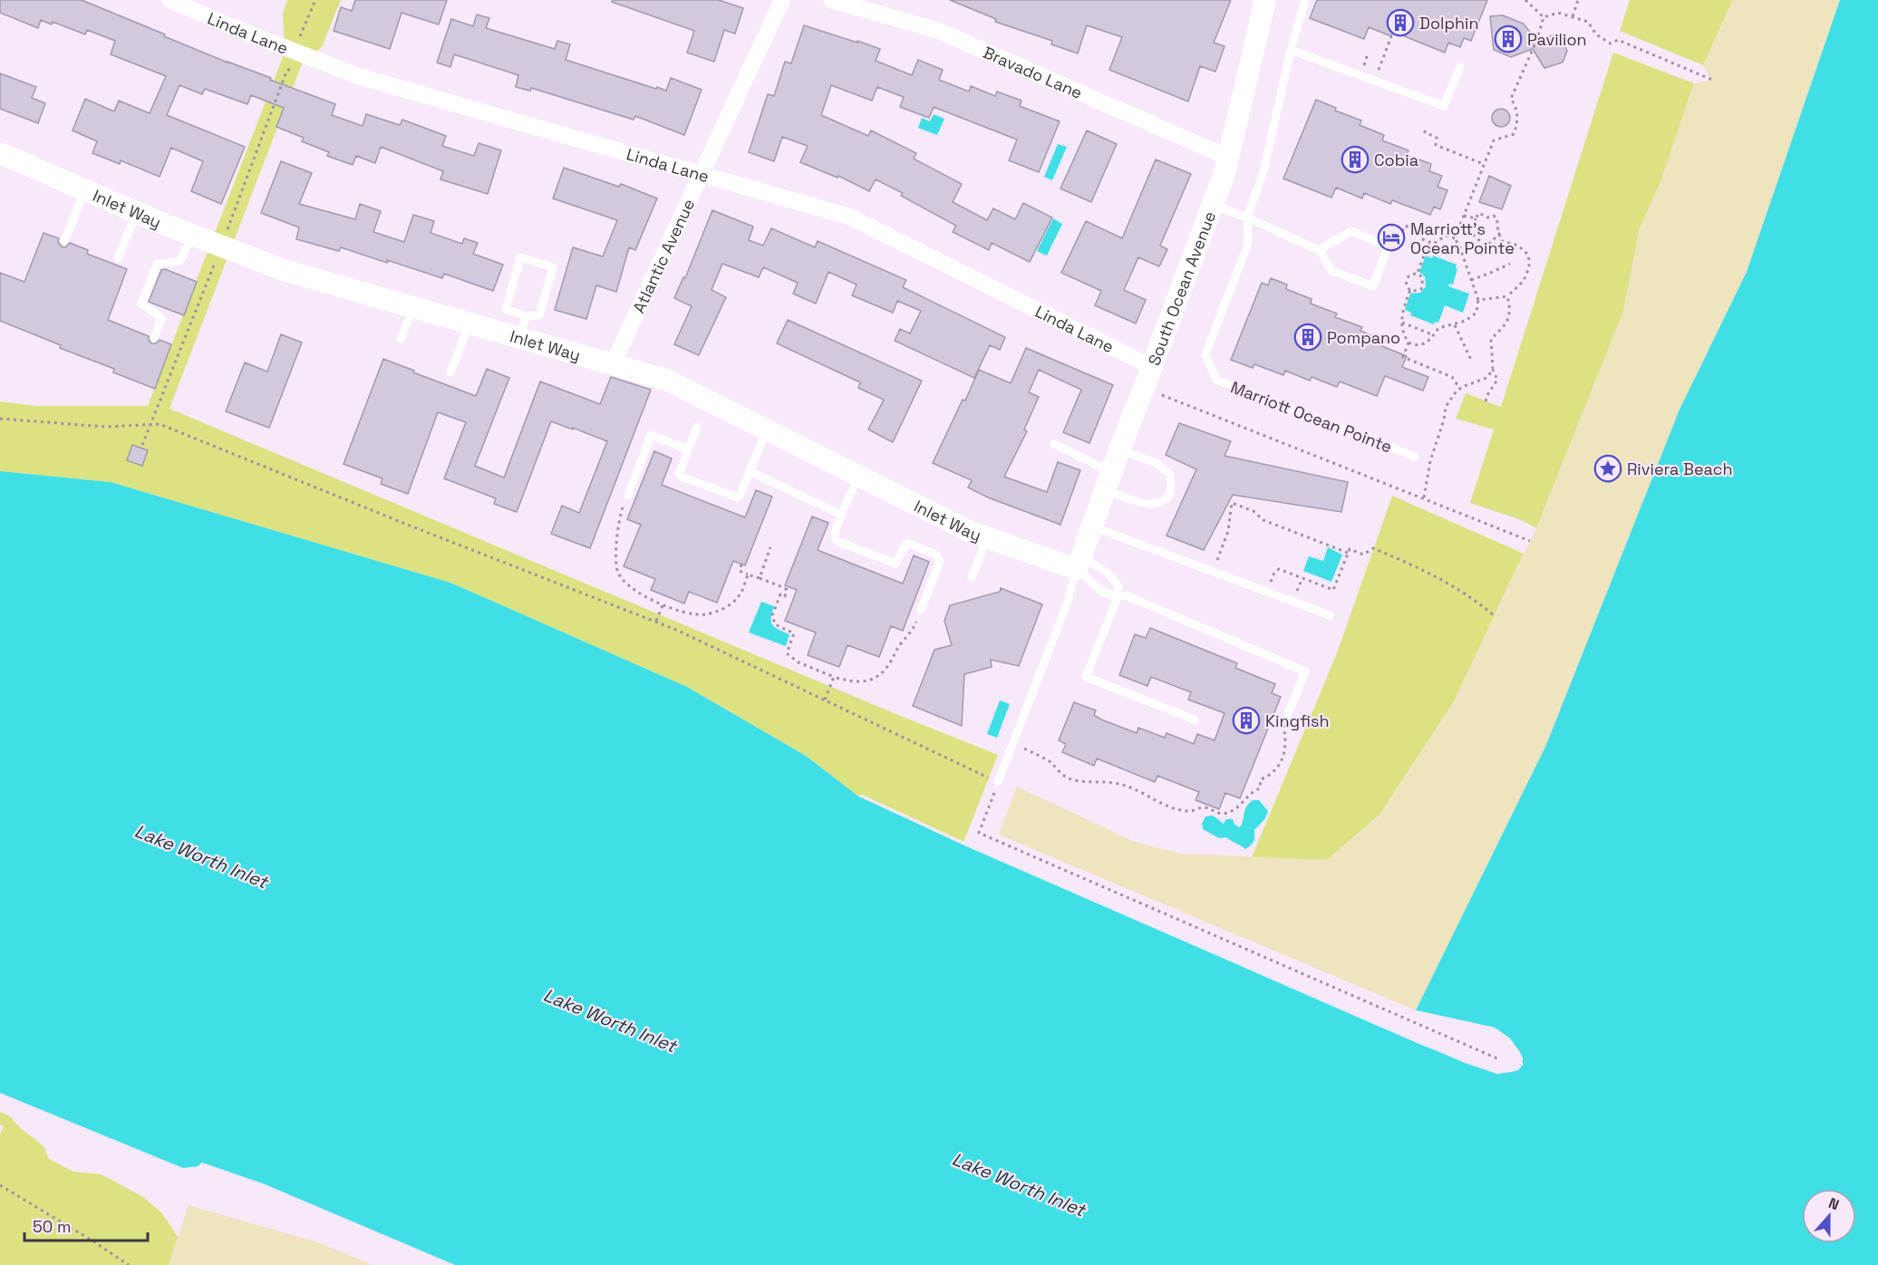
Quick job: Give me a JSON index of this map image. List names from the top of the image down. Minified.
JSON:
{"streets":{"street":["Linda Lane","Bravado Lane","Inlet Way","Atlantic Avenue","South Ocean Avenue"],"lane":["Marriott Ocean Pointe"]},"crossings":[["Linda Lane","Atlantic Avenue"],["Linda Lane","South Ocean Avenue"],["Bravado Lane","South Ocean Avenue"],["Inlet Way","Atlantic Avenue"],["Inlet Way","South Ocean Avenue"]],"water":["Lake Worth Inlet"],"places":{"building":["Dolphin","Pavilion","Cobia","Pompano","Kingfish"],"hotel":["Marriott’s Ocean Pointe"],"place":["Riviera Beach"]},"scale_bar":"50 m","north":"top"}
